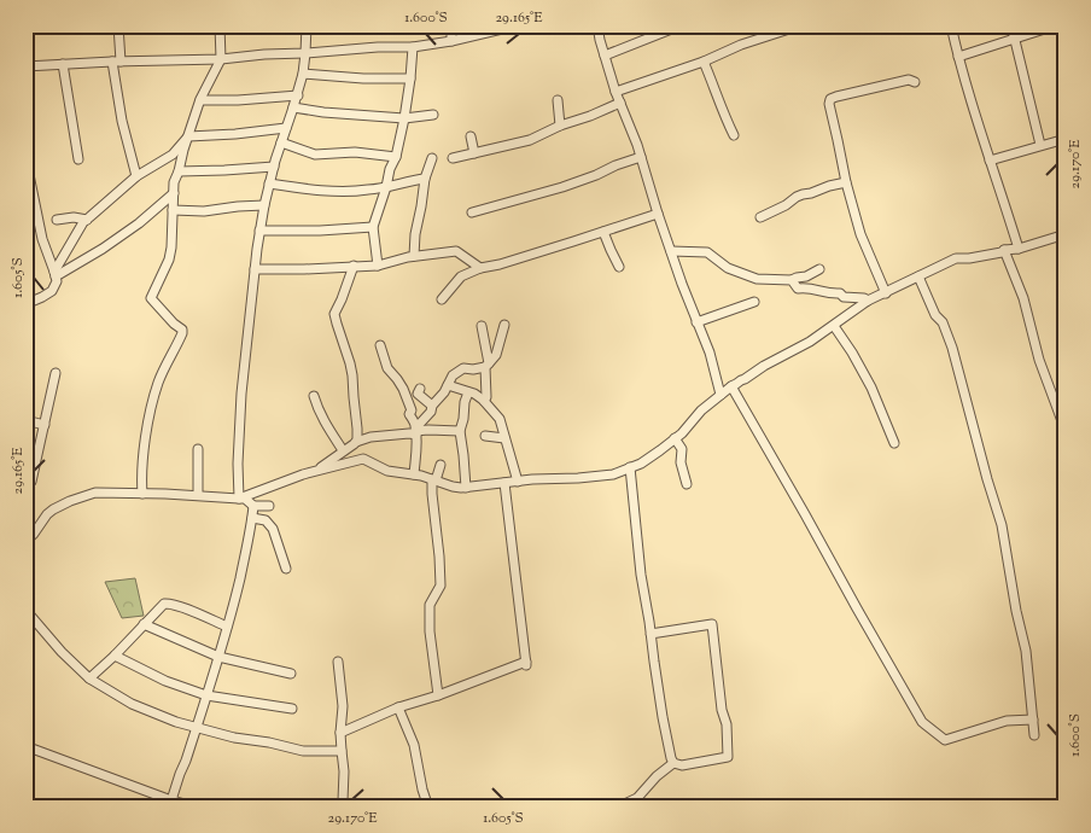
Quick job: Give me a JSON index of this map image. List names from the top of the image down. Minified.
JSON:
{"coordinates":["1.600°S","29.165°E","29.170°E","1.605°S"]}
